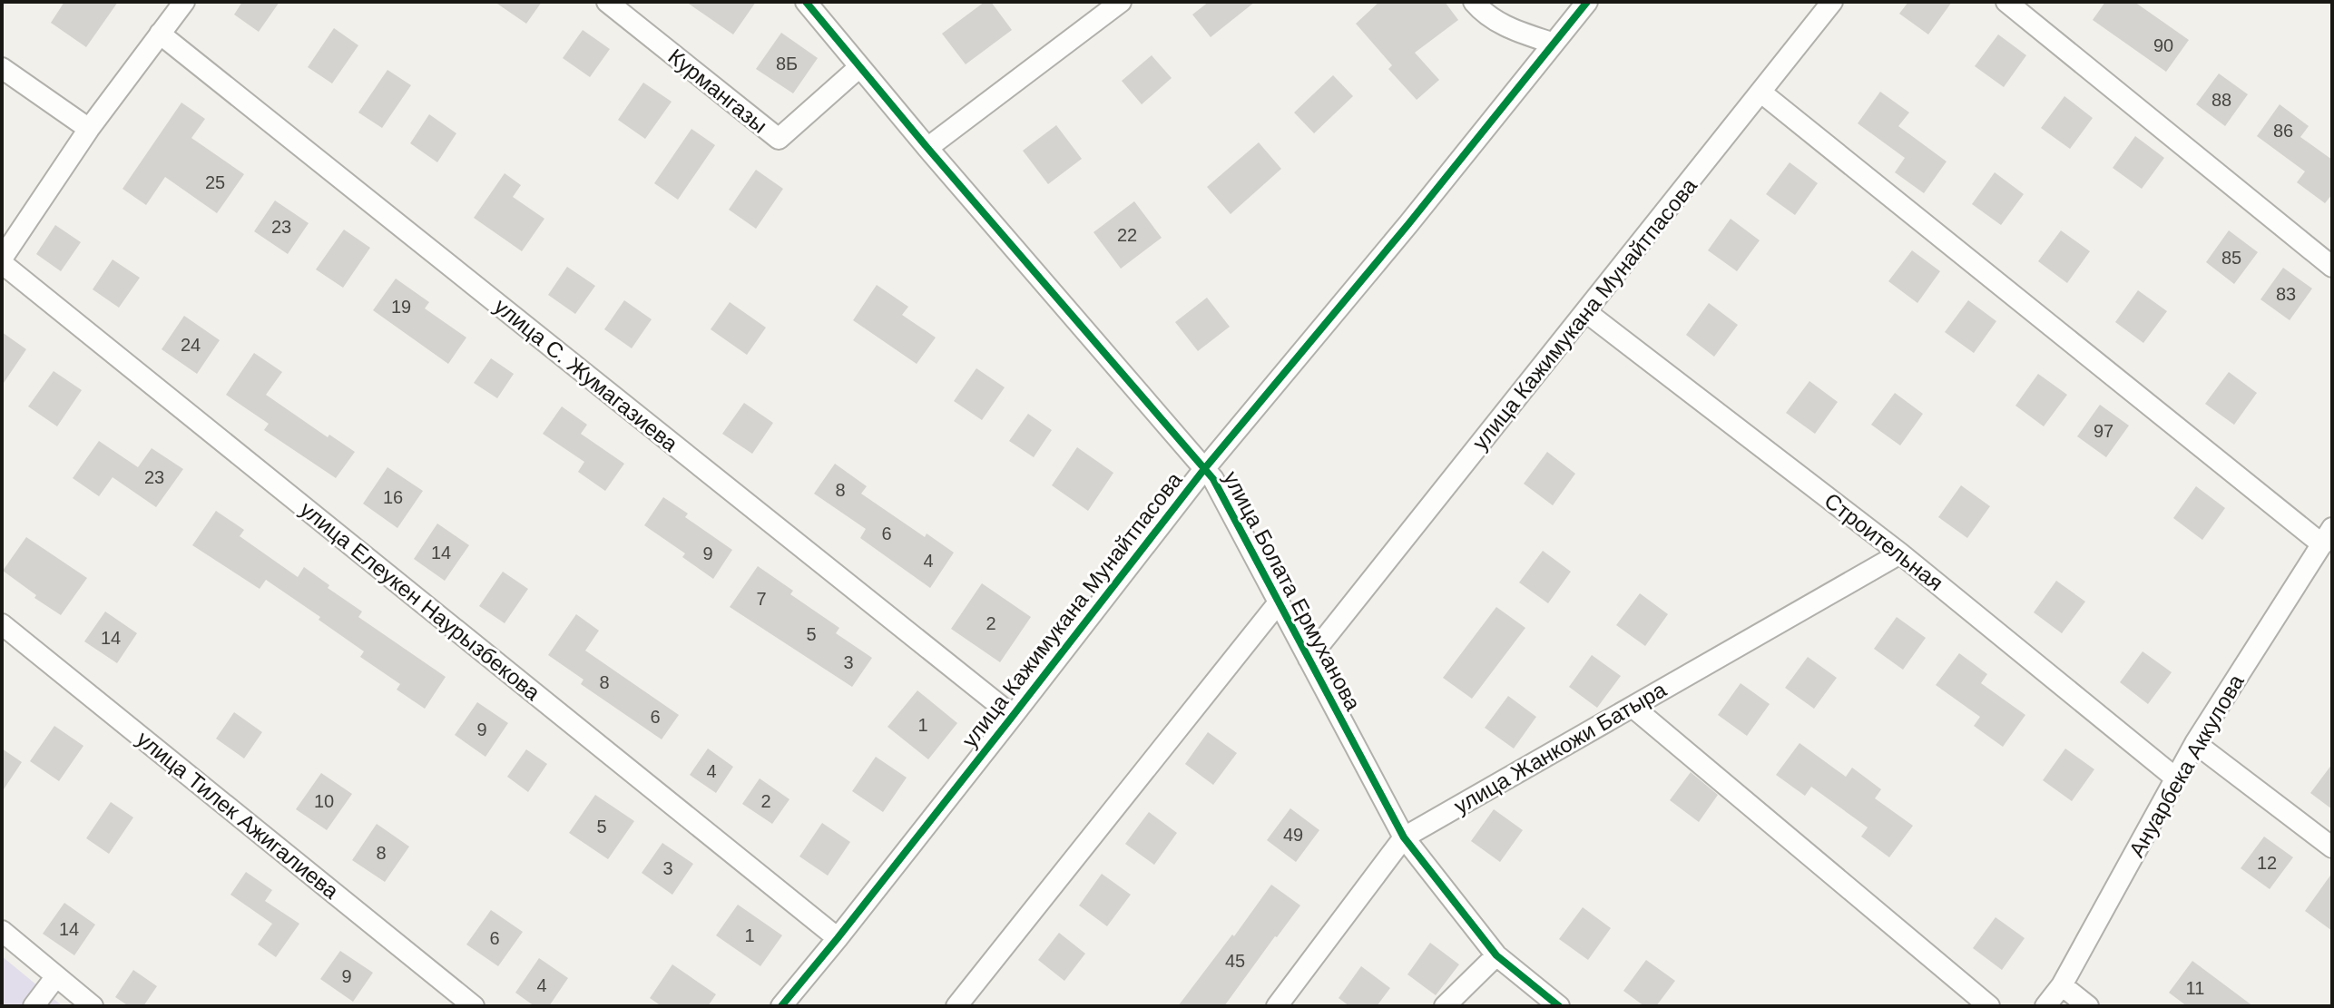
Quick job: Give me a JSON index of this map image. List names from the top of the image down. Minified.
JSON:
{"streets":{"street":["Курмангазы","улица Кажимукана Мунайтпасова","улица С. Жумагазиева","Строительная","улица Болата Ермуханова","улица Елеукен Наурызбекова","улица Жанкожи Батыра","Ануарбека Аккулова","улица Тилек Ажигалиева"]},"crossings":[["Курмангазы","улица Болата Ермуханова"],["улица Кажимукана Мунайтпасова","улица С. Жумагазиева"],["улица Кажимукана Мунайтпасова","Строительная"],["улица Кажимукана Мунайтпасова","улица Болата Ермуханова"],["улица Кажимукана Мунайтпасова","улица Елеукен Наурызбекова"],["Строительная","улица Жанкожи Батыра"],["Строительная","Ануарбека Аккулова"],["улица Болата Ермуханова","улица Жанкожи Батыра"]],"house_numbers":["90","8Б","88","86","25","23","22","85","83","19","24","97","23","8","16","6","14","9","4","7","2","5","14","3","8","6","1","9","4","10","2","5","49","8","12","3","14","1","6","45","9","4","11"]}
